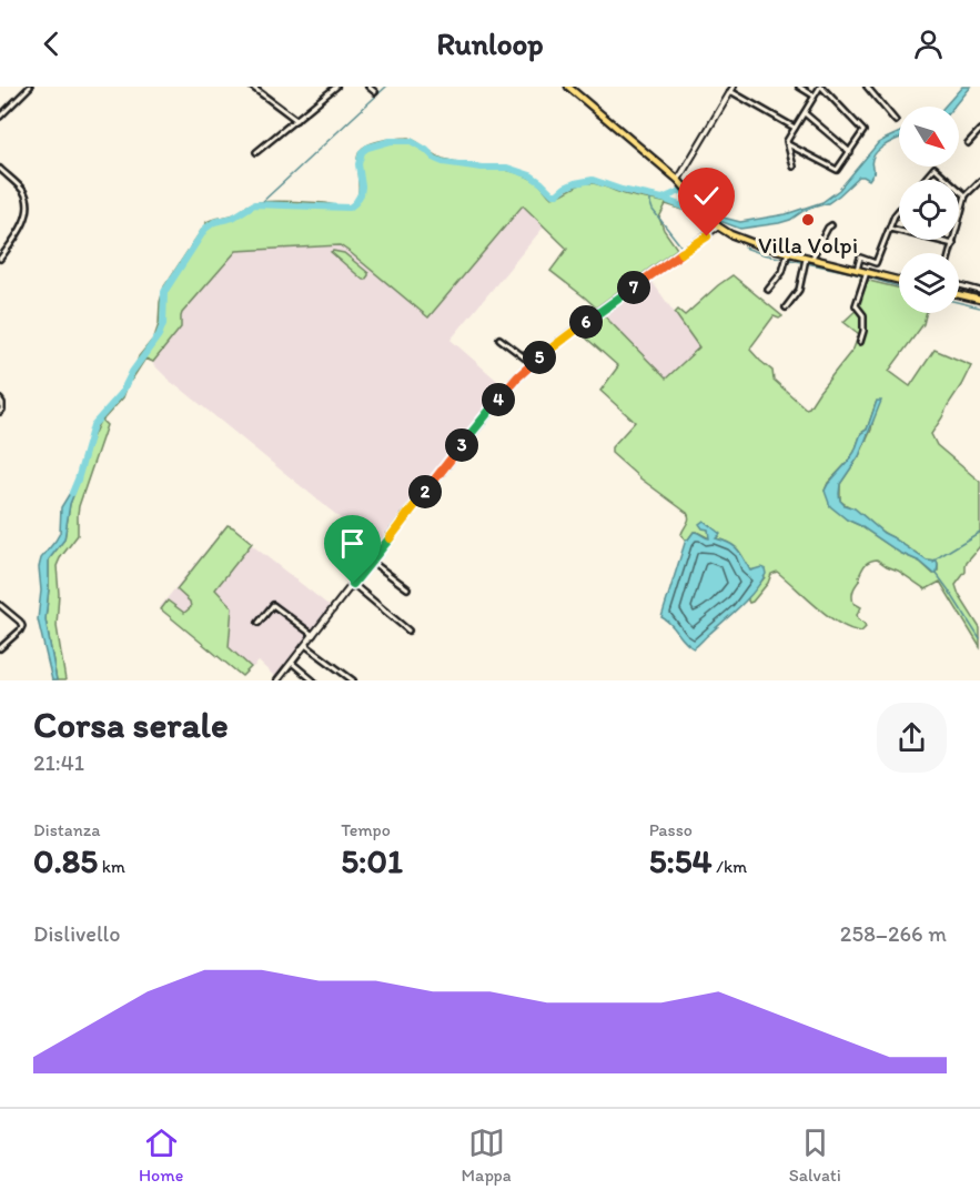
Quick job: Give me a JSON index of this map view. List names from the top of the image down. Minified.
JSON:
{"places":["Villa Volpi"],"north":"bottom right","page":{"header":"Runloop","pins":["7","6","5","4","3","2"],"heading":["Corsa serale","21:41"],"stats":[["Distanza","0.85 km"],["Tempo","5:01"],["Passo","5:54 /km"]],"chart":["Dislivello","258–266 m"],"tabs":["Home","Mappa","Salvati"]}}
